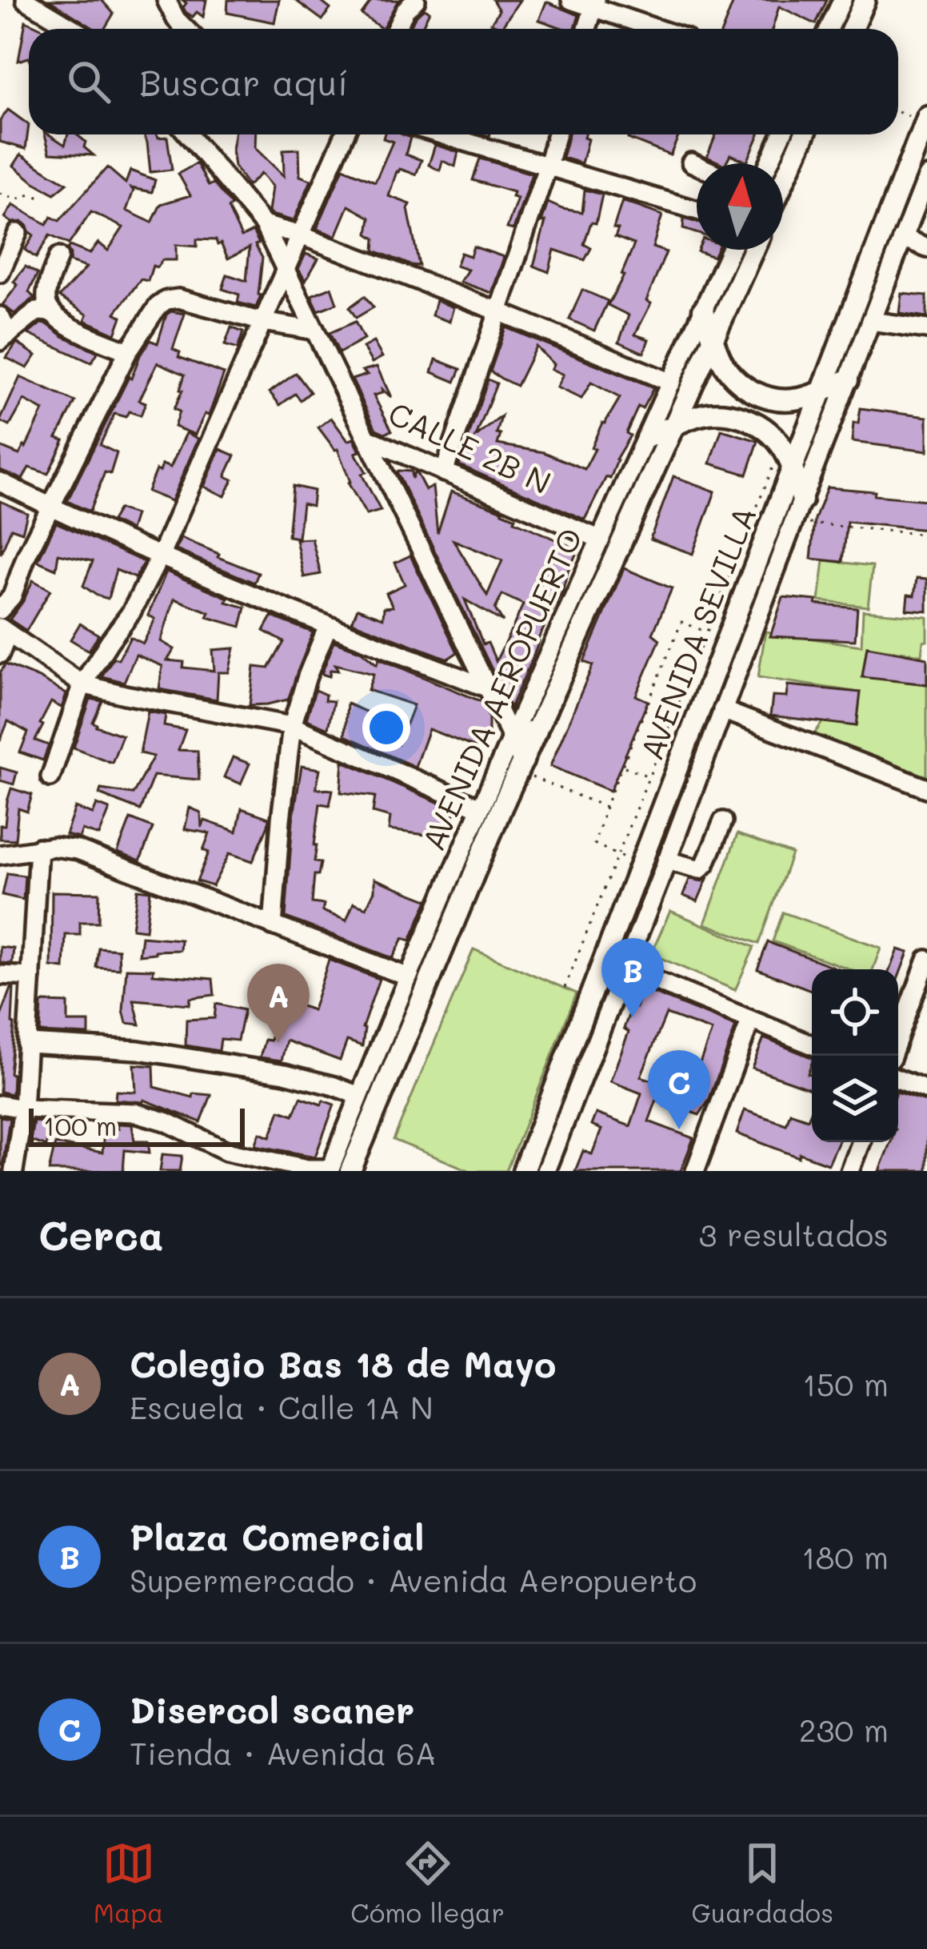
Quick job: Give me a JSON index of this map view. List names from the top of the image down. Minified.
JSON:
{"streets":{"main road":["AVENIDA SEVILLA"],"street":["CALLE 2B N","AVENIDA AEROPUERTO"]},"crossings":[["CALLE 2B N","AVENIDA AEROPUERTO"]],"scale_bar":"100 m","north":"top","page":{"search":"Buscar aquí","pins":["B","A","C"],"scale":"100 m","heading":["Cerca","3 resultados"],"list":[{"mark":"A","name":"Colegio Bas 18 de Mayo","note":"Escuela · Calle 1A N","value":"150 m"},{"mark":"B","name":"Plaza Comercial","note":"Supermercado · Avenida Aeropuerto","value":"180 m"},{"mark":"C","name":"Disercol scaner","note":"Tienda · Avenida 6A","value":"230 m"}],"nav":["Mapa","Cómo llegar","Guardados"]}}
